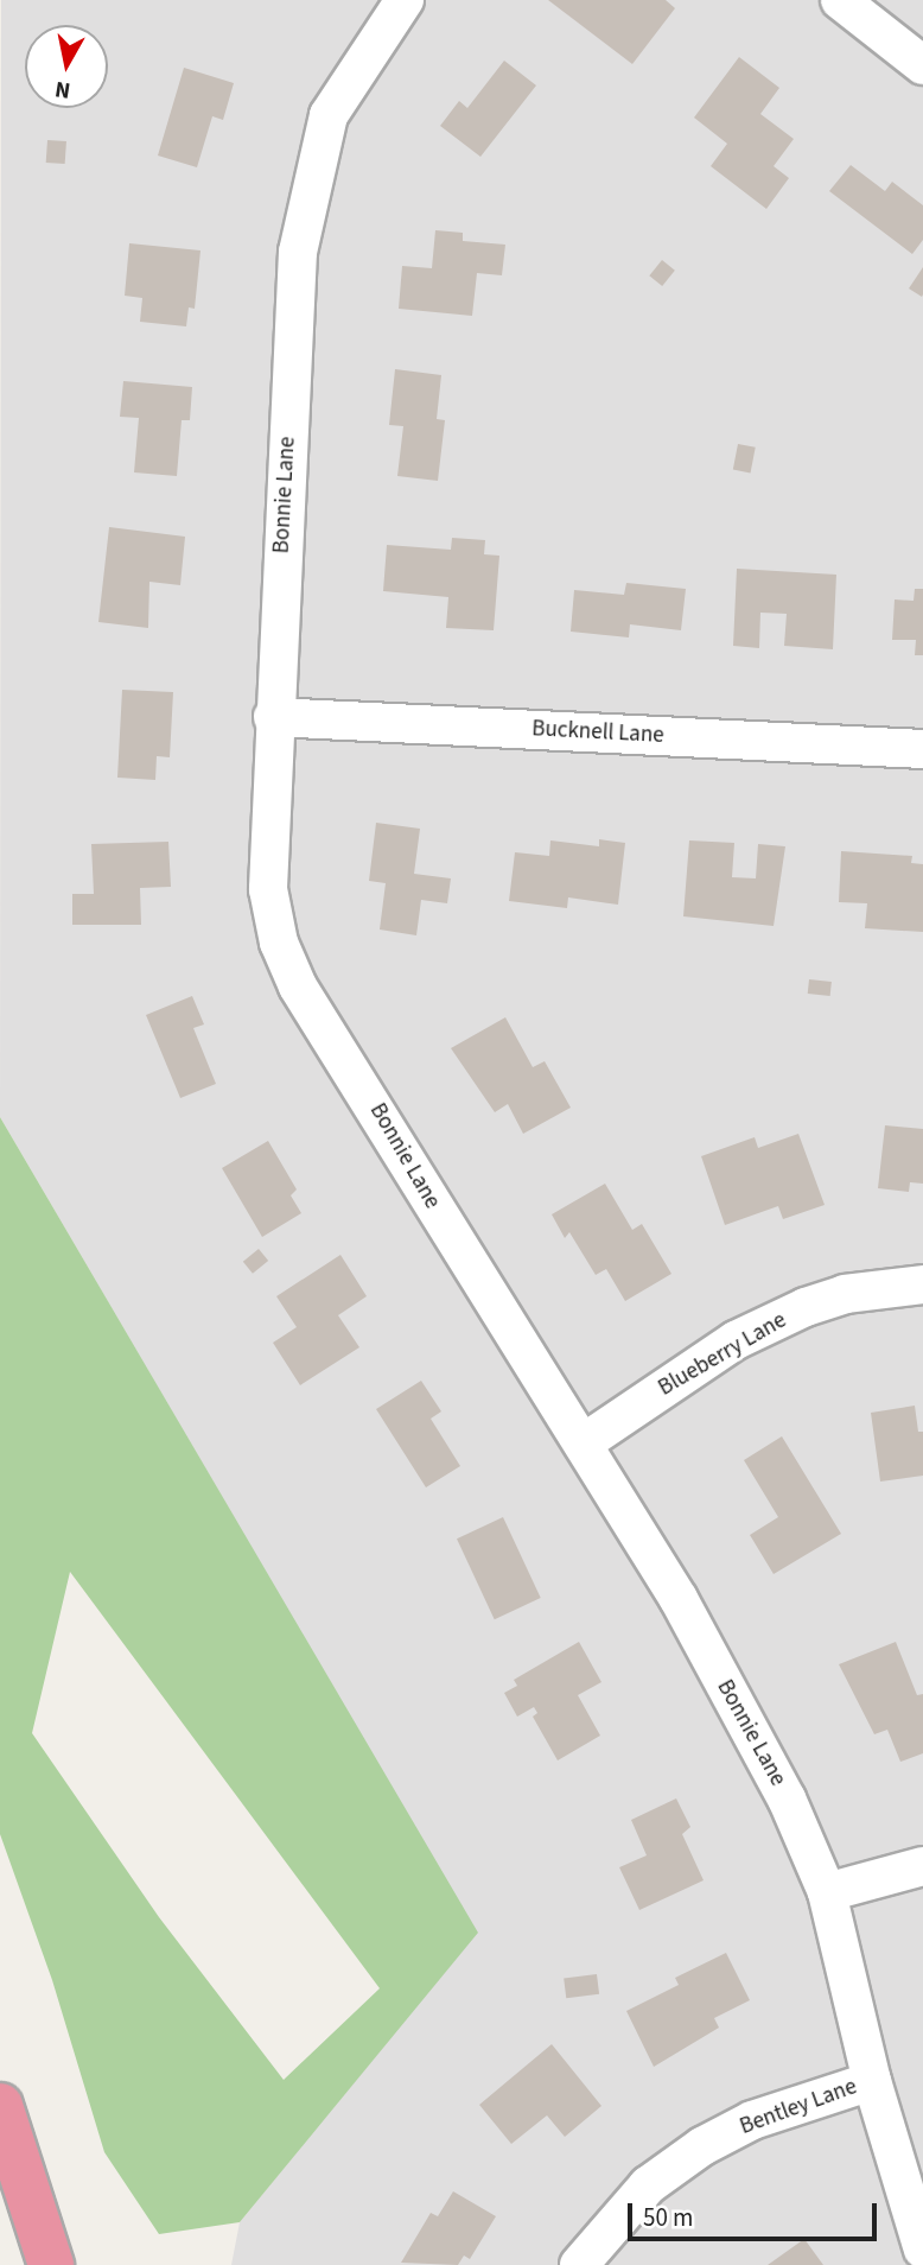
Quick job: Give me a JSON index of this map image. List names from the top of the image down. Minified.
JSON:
{"streets":{"street":["Bonnie Lane","Bucknell Lane","Blueberry Lane","Bentley Lane"]},"crossings":[["Bonnie Lane","Bucknell Lane"],["Bonnie Lane","Blueberry Lane"],["Bonnie Lane","Bentley Lane"]],"scale_bar":"50 m","north":"bottom"}
